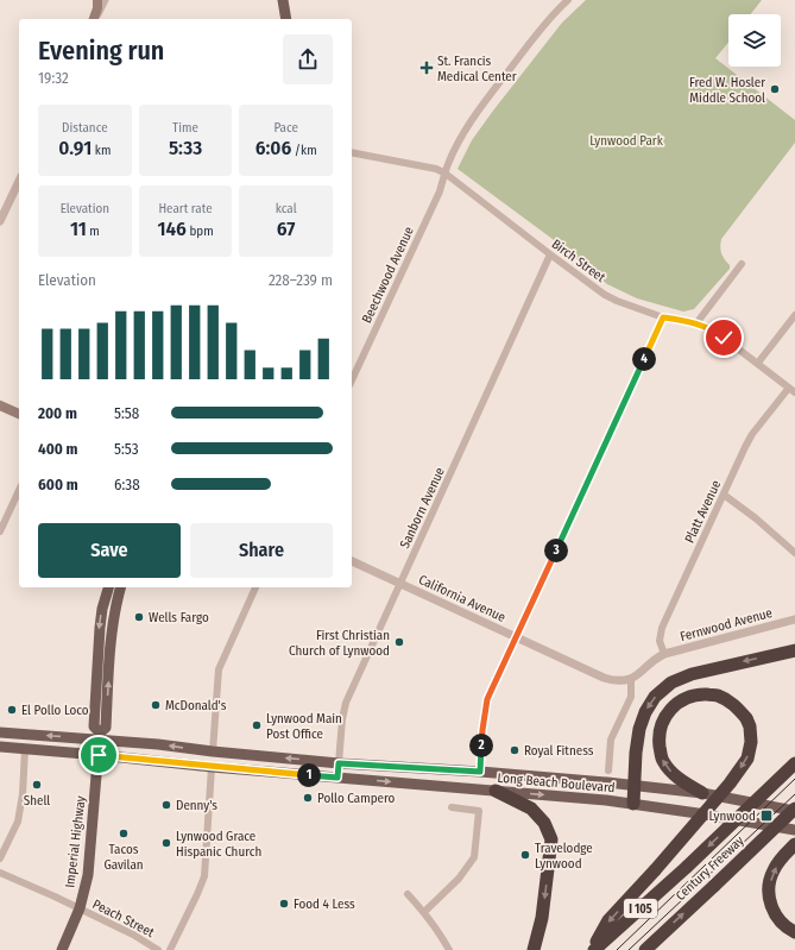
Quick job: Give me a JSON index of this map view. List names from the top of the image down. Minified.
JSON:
{"streets":{"highway":["Century Freeway","I 105"],"main road":["Long Beach Boulevard","Imperial Highway"],"street":["Birch Street","Beechwood Avenue","Sanborn Avenue","Platt Avenue","California Avenue","Fernwood Avenue","Peach Street"]},"crossings":[["Birch Street","Beechwood Avenue"],["Birch Street","Sanborn Avenue"],["Birch Street","Platt Avenue"],["Sanborn Avenue","California Avenue"],["Sanborn Avenue","Long Beach Boulevard"],["Platt Avenue","Fernwood Avenue"],["Long Beach Boulevard","Imperial Highway"],["Long Beach Boulevard","Century Freeway"],["Imperial Highway","Peach Street"]],"parks":["Lynwood Park"],"places":{"health":["St. Francis Medical Center"],"other":["Fred W. Hosler Middle School","Wells Fargo","First Christian Church of Lynwood","McDonald's","El Pollo Loco","Lynwood Main Post Office","Royal Fitness","Shell","Pollo Campero","Denny's","Tacos Gavilan","Lynwood Grace Hispanic Church","Travelodge Lynwood","Food 4 Less"],"transit":["Lynwood"]},"page":{"heading":["Evening run","19:32"],"stats":[["Distance","0.91 km"],["Time","5:33"],["Pace","6:06 /km"],["Elevation","11 m"],["Heart rate","146 bpm"],["kcal","67"]],"chart":["Elevation","228–239 m"],"pins":["4","3","2","1"],"list":[{"name":"200 m","note":"5:58"},{"name":"400 m","note":"5:53"},{"name":"600 m","note":"6:38"}],"buttons":["Save","Share"]}}
